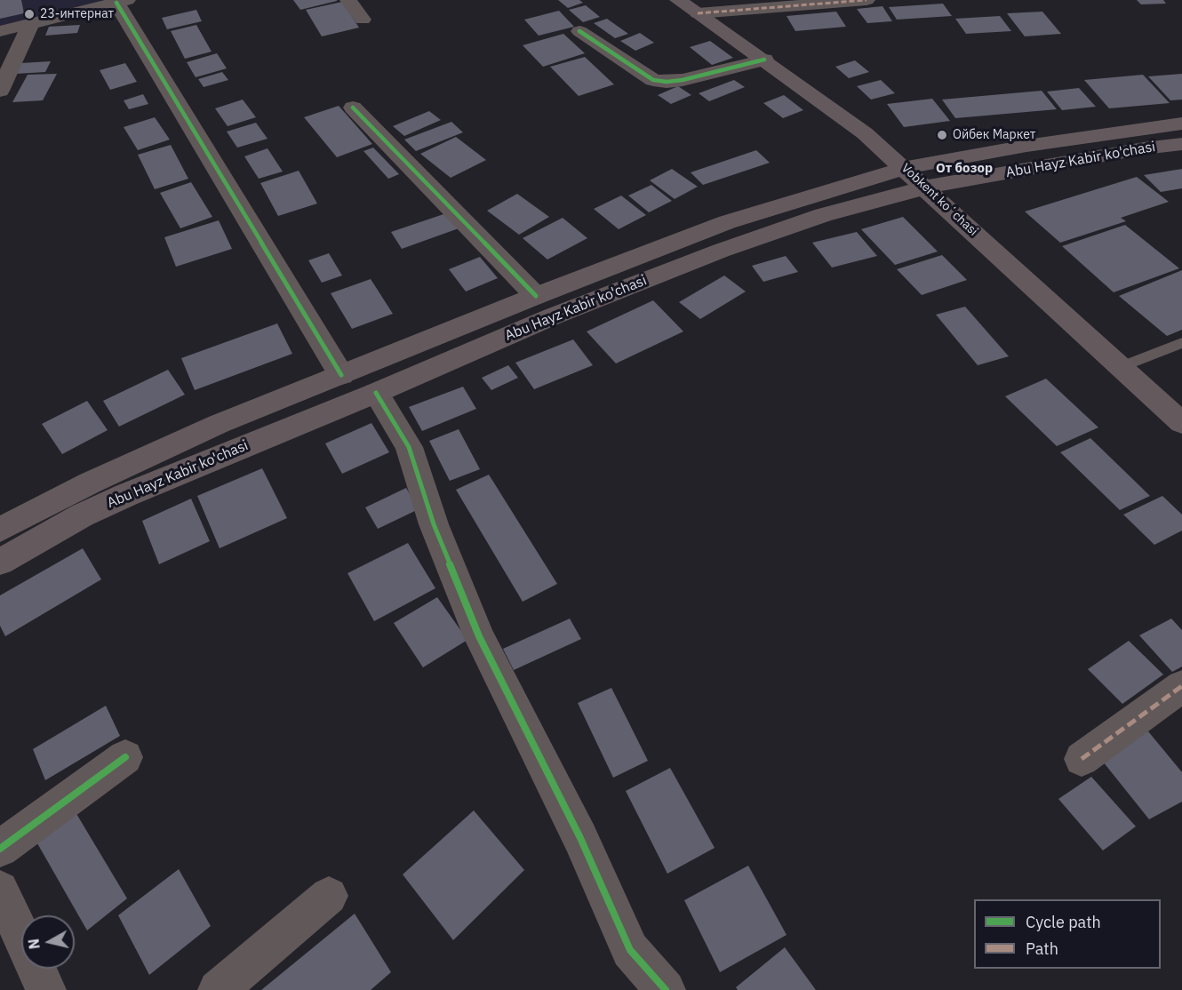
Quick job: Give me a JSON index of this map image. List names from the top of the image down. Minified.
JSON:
{"streets":{"main road":["Abu Hayz Kabir ko'chasi","Vobkent koʻchasi"]},"crossings":[["Abu Hayz Kabir ko'chasi","Vobkent koʻchasi"]],"districts":["От бозор"],"places":["23-интернат","Ойбек Маркет"],"legend":["Cycle path","Path"],"north":"left"}
